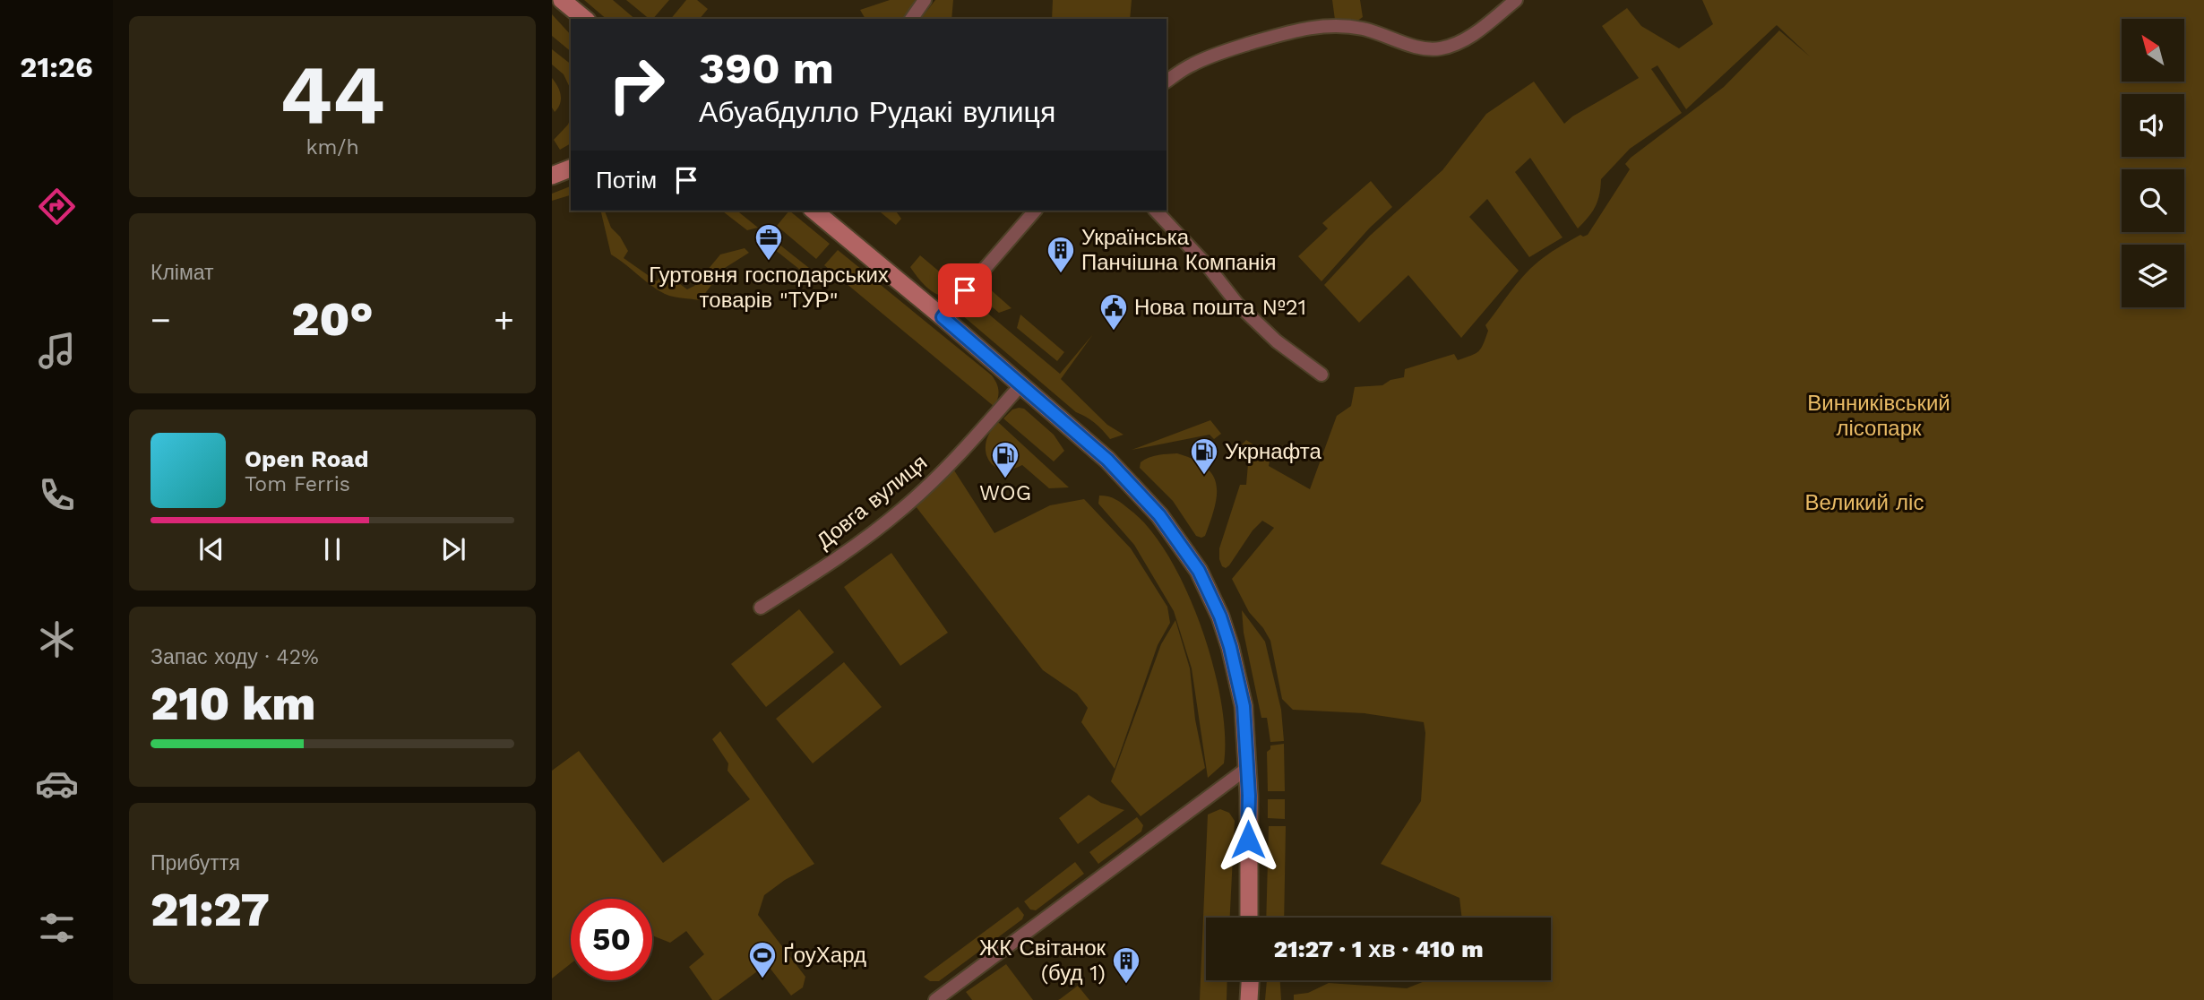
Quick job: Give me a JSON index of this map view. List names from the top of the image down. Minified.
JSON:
{"streets":{"street":["Довга вулиця"]},"parks":["Винниківський лісопарк","Великий ліс"],"places":{"office":["Гуртовня господарських товарів \"ТУР\""],"building":["Українська Панчішна Компанія","ЖК Світанок (буд 1)"],"public building":["Нова пошта №21"],"fuel station":["Укрнафта","WOG"],"sports":["ҐоуХард"]},"north":"top left","page":{"tabs":"21:26","tile":[["44","km/h"],"Клімат",["Запас ходу · 42%","210 km"],["Прибуття","21:27"]],"turn":["390 m","Абуабдулло Рудакі вулиця"],"then":"Потім","heat":["−","20°","+"],"song":["Open Road","Tom Ferris"],"limit":"50","trip":"21:27 · 1 хв · 410 m"}}
